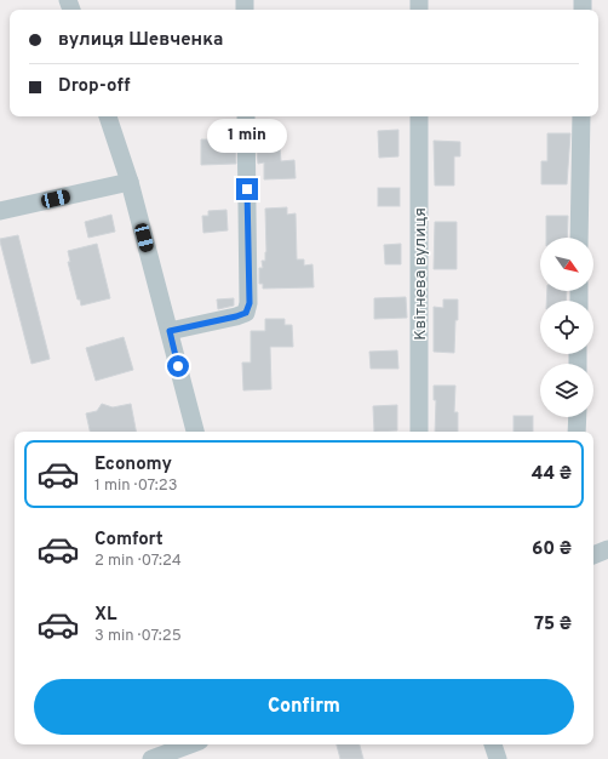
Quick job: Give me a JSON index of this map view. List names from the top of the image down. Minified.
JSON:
{"streets":{"street":["Квітнева вулиця"]},"north":"bottom right","page":{"banner":["вулиця Шевченка","Drop-off"],"bubble":"1 min","list":[{"name":"Economy","note":"1 min · 07:23","value":"44 ₴"},{"name":"Comfort","note":"2 min · 07:24","value":"60 ₴"},{"name":"XL","note":"3 min · 07:25","value":"75 ₴"}],"buttons":"Confirm"}}
